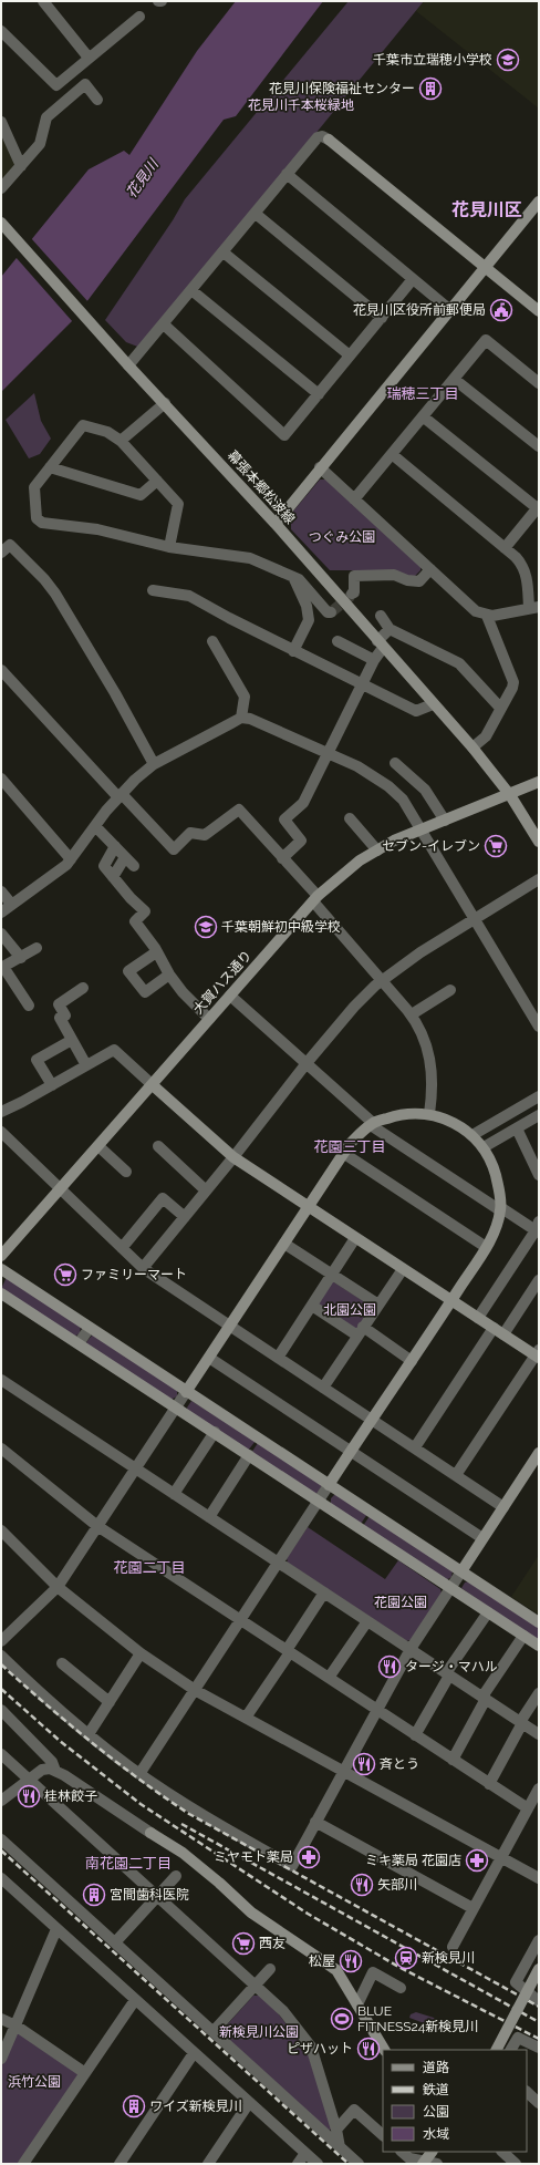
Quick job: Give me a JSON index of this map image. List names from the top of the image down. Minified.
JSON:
{"streets":{"street":["幕張本郷松波線","大賀ハス通り"]},"crossings":[["幕張本郷松波線","大賀ハス通り"]],"districts":["花見川区","瑞穂三丁目","花園三丁目","花園二丁目","南花園二丁目"],"water":["花見川"],"parks":["花見川千本桜緑地","つぐみ公園","北園公園","花園公園","新検見川公園","浜竹公園"],"places":{"school or university":["千葉市立瑞穂小学校","千葉朝鮮初中級学校"],"building":["花見川保険福祉センター","宮間歯科医院","ワイズ新検見川"],"public building":["花見川区役所前郵便局"],"supermarket":["セブン-イレブン","ファミリーマート","西友"],"restaurant":["タージ・マハル","斉とう","桂林餃子","矢部川","松屋","ピザハット"],"pharmacy":["ミヤモト薬局","ミキ薬局 花園店"],"station":["新検見川"],"sports":["BLUE FITNESS24新検見川"]},"legend":["道路","鉄道","公園","水域"]}
